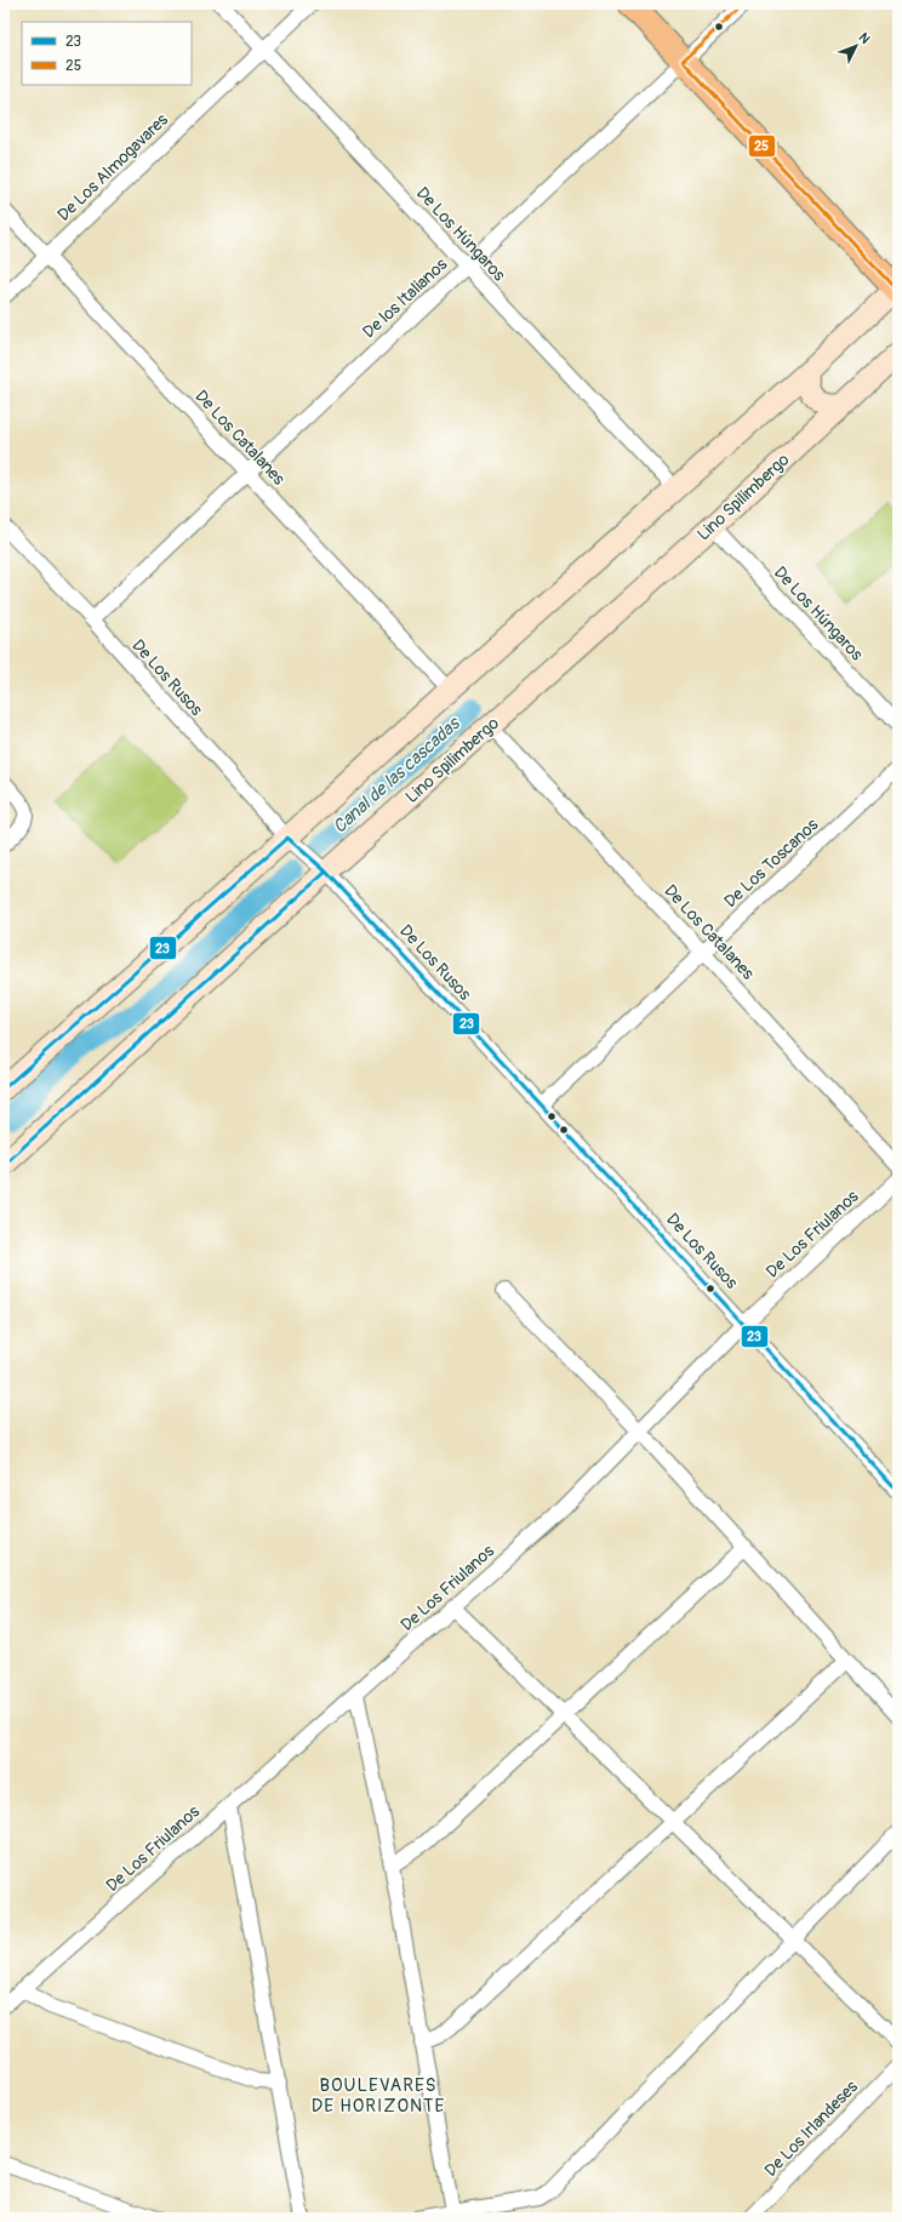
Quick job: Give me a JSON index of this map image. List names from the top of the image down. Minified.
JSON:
{"streets":{"main road":["Lino Spilimbergo"],"street":["De Los Almogavares","De Los Húngaros","De los Italianos","De Los Catalanes","De Los Rusos","De Los Toscanos","De Los Friulanos","De Los Irlandeses"]},"crossings":[["De Los Almogavares","De Los Húngaros"],["De Los Almogavares","De Los Catalanes"],["De Los Húngaros","De los Italianos"],["De Los Húngaros","Lino Spilimbergo"],["De los Italianos","De Los Catalanes"],["De los Italianos","De Los Rusos"],["De Los Catalanes","Lino Spilimbergo"],["De Los Catalanes","De Los Toscanos"],["Lino Spilimbergo","De Los Rusos"],["De Los Rusos","De Los Toscanos"],["De Los Rusos","De Los Friulanos"]],"districts":["BOULEVARES DE HORIZONTE"],"water":["Canal de las cascadas"],"lines":["transit line 25","transit line 23"],"legend":["23","25"],"north":"top right"}
